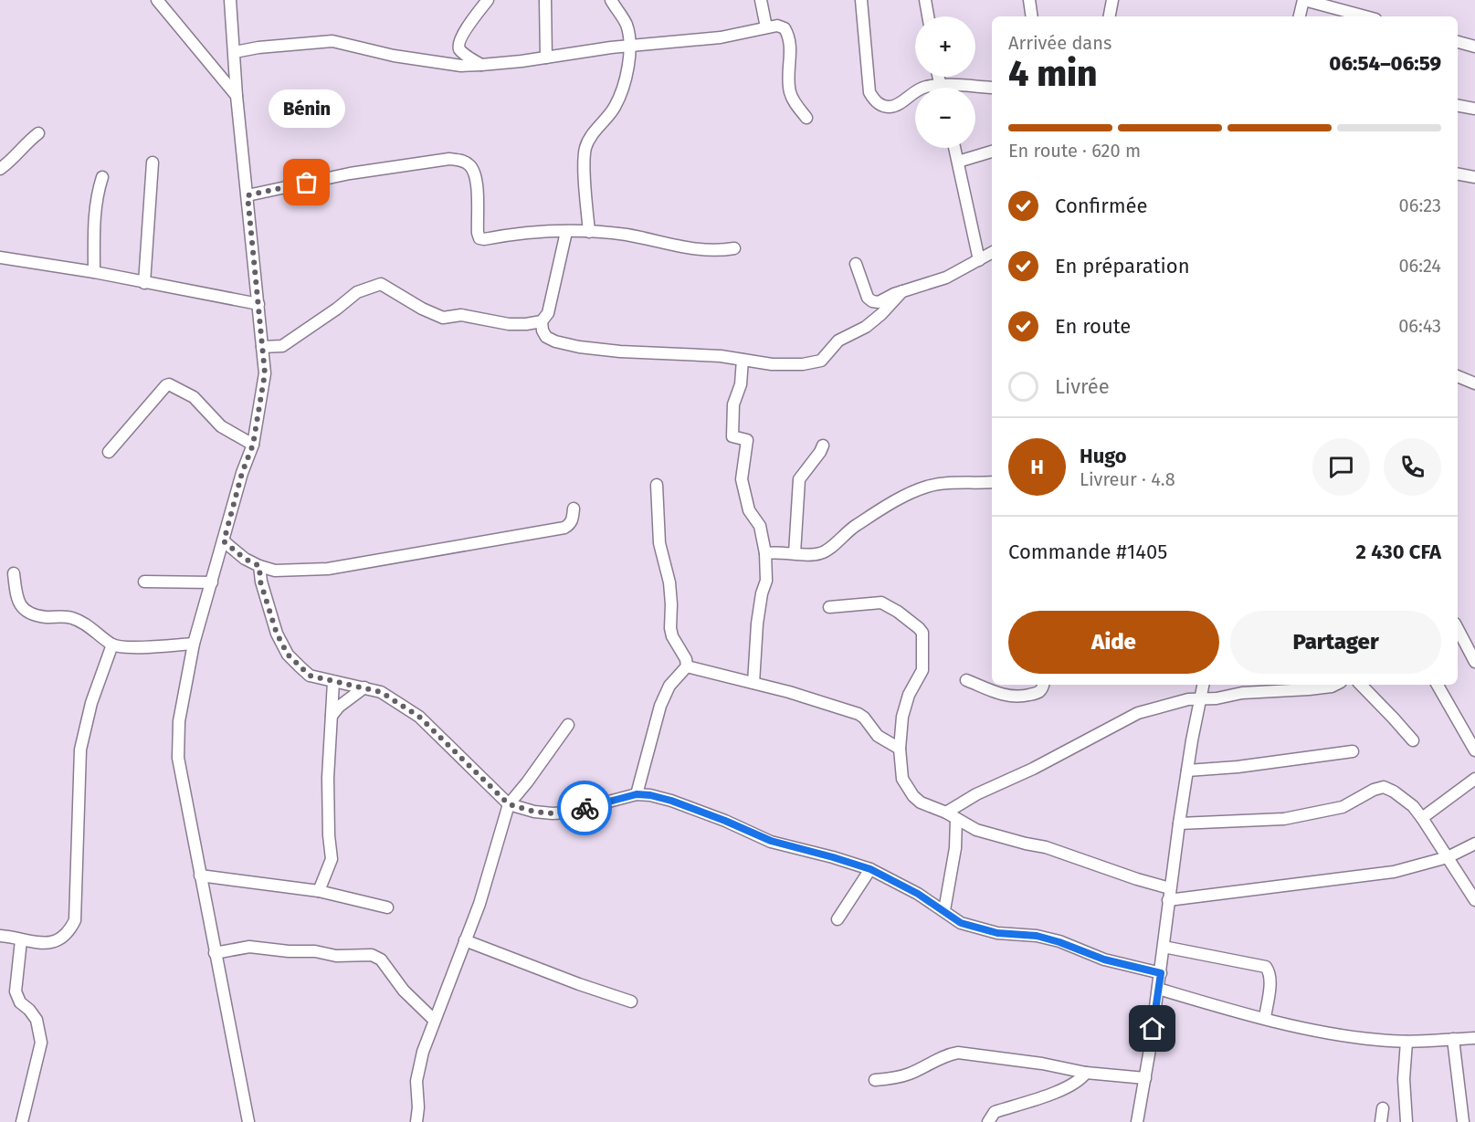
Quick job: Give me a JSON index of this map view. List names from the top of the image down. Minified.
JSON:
{"places":["Bénin"],"page":{"map_buttons":["+","−"],"heading":["4 min","Arrivée dans","06:54–06:59"],"panel":["Hugo","Livreur · 4.8","Commande #1405","2 430 CFA"],"bubble":"Bénin","bar":"En route · 620 m","list":[["Confirmée","06:23"],["En préparation","06:24"],["En route","06:43"],"Livrée"],"round":"H","buttons":["Aide","Partager"]}}
